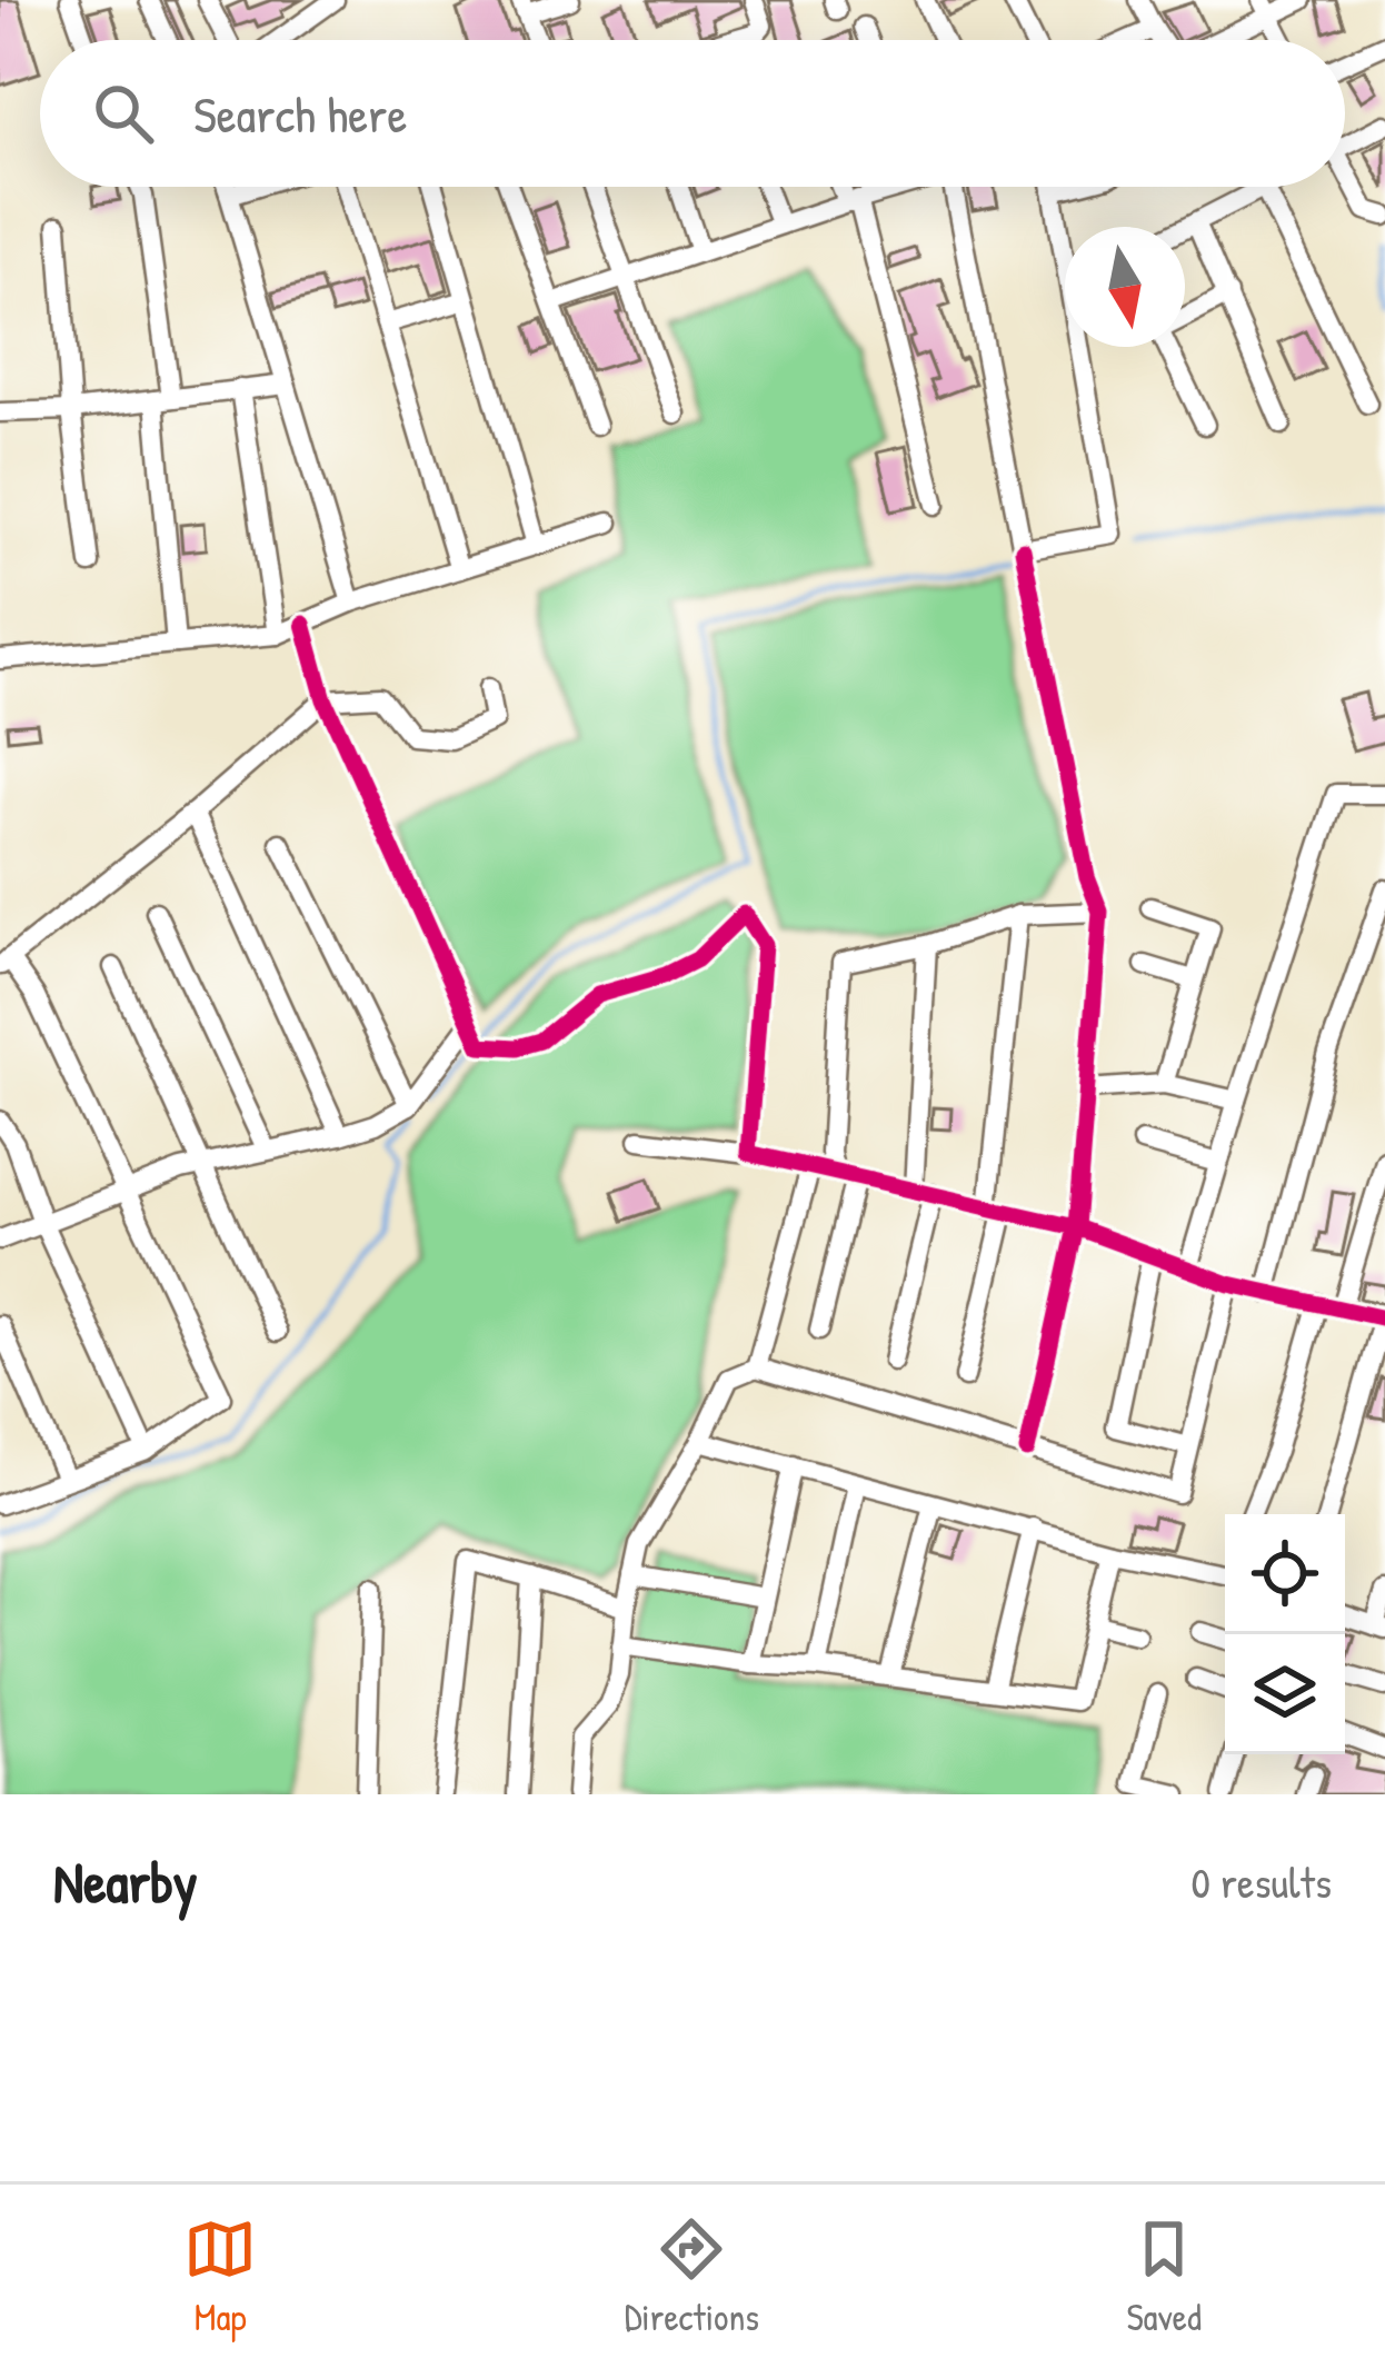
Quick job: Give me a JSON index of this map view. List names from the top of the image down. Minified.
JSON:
{"north":"bottom","page":{"search":"Search here","heading":["Nearby","0 results"],"nav":["Map","Directions","Saved"]}}
